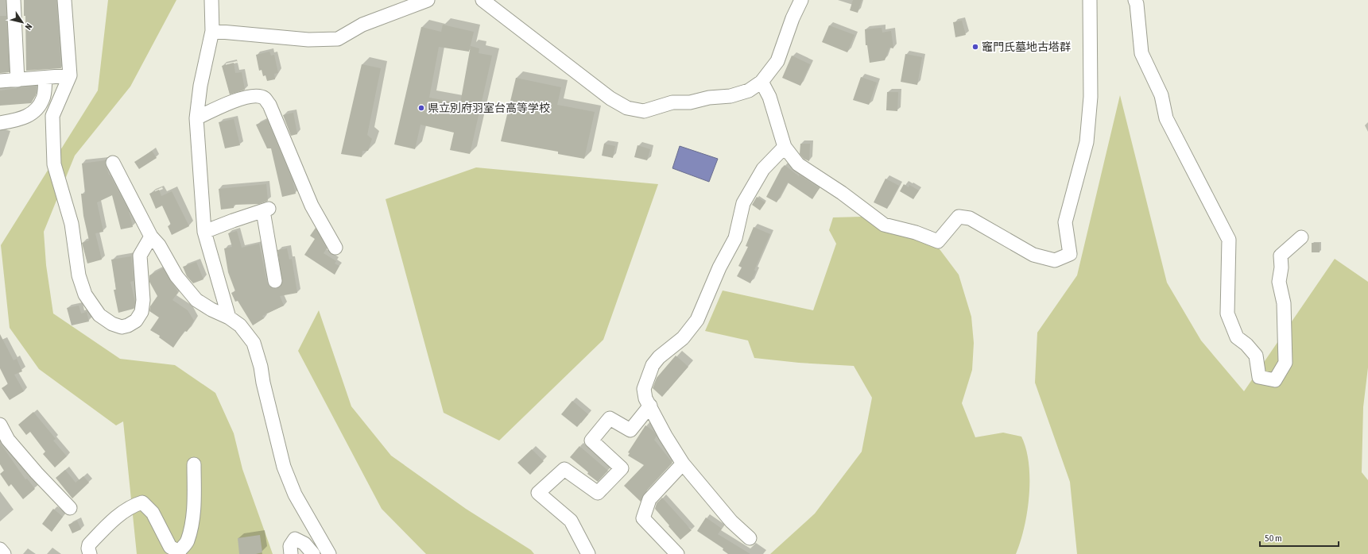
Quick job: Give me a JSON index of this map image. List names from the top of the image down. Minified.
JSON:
{"places":["竈門氏墓地古塔群","県立別府羽室台高等学校"],"scale_bar":"50 m","north":"bottom right"}
